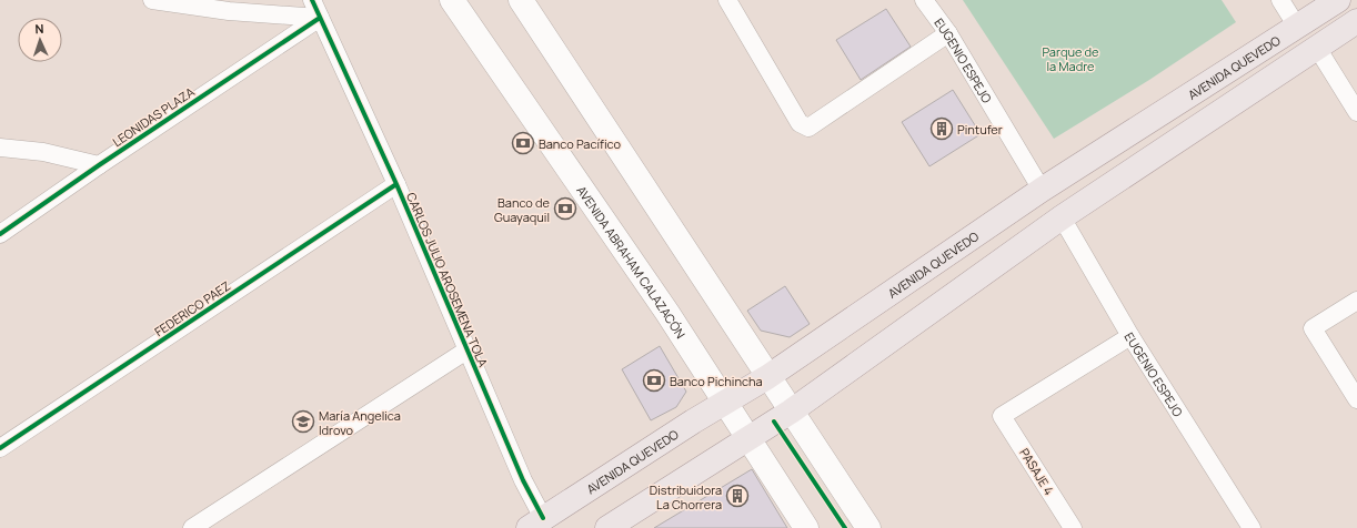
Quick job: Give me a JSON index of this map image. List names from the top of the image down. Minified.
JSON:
{"streets":{"main road":["AVENIDA QUEVEDO","AVENIDA ABRAHAM CALAZACÓN"],"street":["EUGENIO ESPEJO","LEONIDAS PLAZA","CARLOS JULIO AROSEMENA TOLA","FEDERICO PAEZ","PASAJE 4"]},"crossings":[["EUGENIO ESPEJO","AVENIDA QUEVEDO"],["EUGENIO ESPEJO","PASAJE 4"],["AVENIDA QUEVEDO","AVENIDA ABRAHAM CALAZACÓN"],["AVENIDA QUEVEDO","CARLOS JULIO AROSEMENA TOLA"],["LEONIDAS PLAZA","CARLOS JULIO AROSEMENA TOLA"],["CARLOS JULIO AROSEMENA TOLA","FEDERICO PAEZ"]],"parks":["Parque de la Madre"],"places":{"building":["Pintufer","Distribuidora La Chorrera"],"bank":["Banco Pacífico","Banco de Guayaquil","Banco Pichincha"],"school or university":["María Angelica Idrovo"]},"north":"top"}
